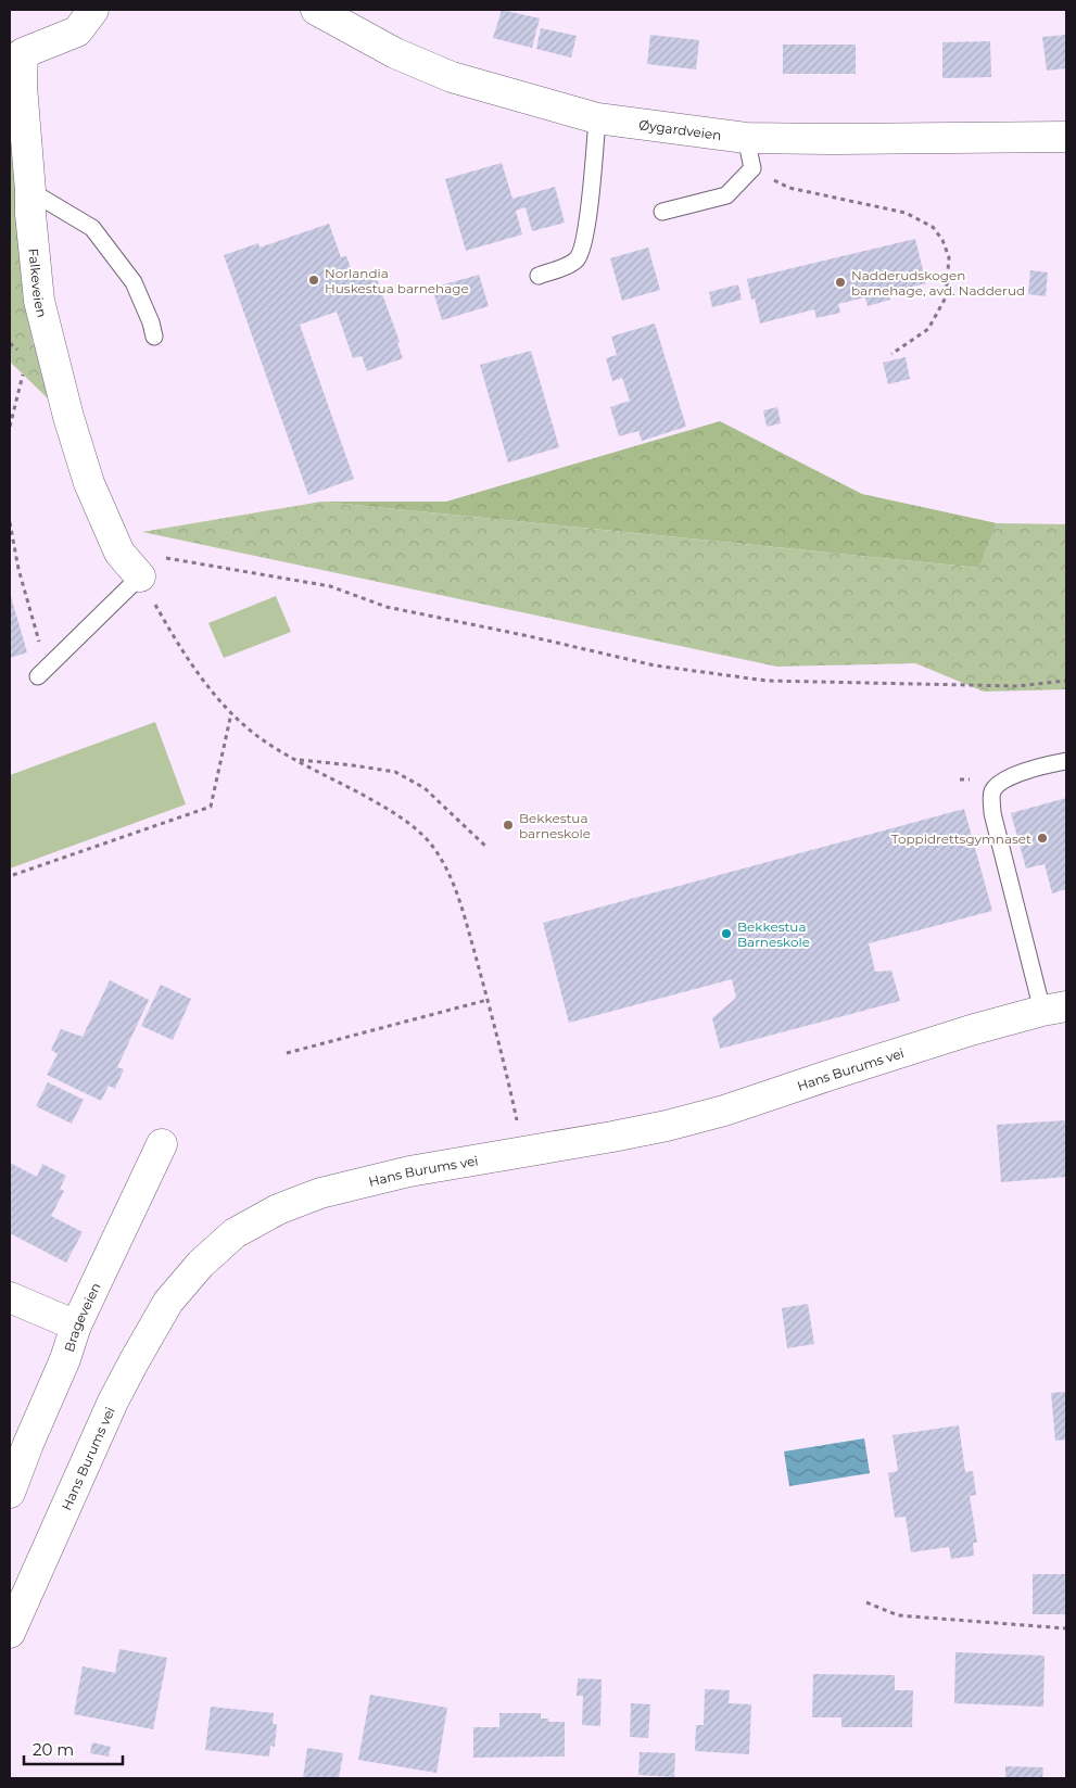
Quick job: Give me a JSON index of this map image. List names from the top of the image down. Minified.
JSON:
{"streets":{"street":["Øygardveien","Falkeveien","Hans Burums vei","Brageveien"]},"places":["Norlandia Huskestua barnehage","Nadderudskogen barnehage, avd. Nadderud","Bekkestua barneskole","Toppidrettsgymnaset","Bekkestua Barneskole"],"scale_bar":"20 m"}
